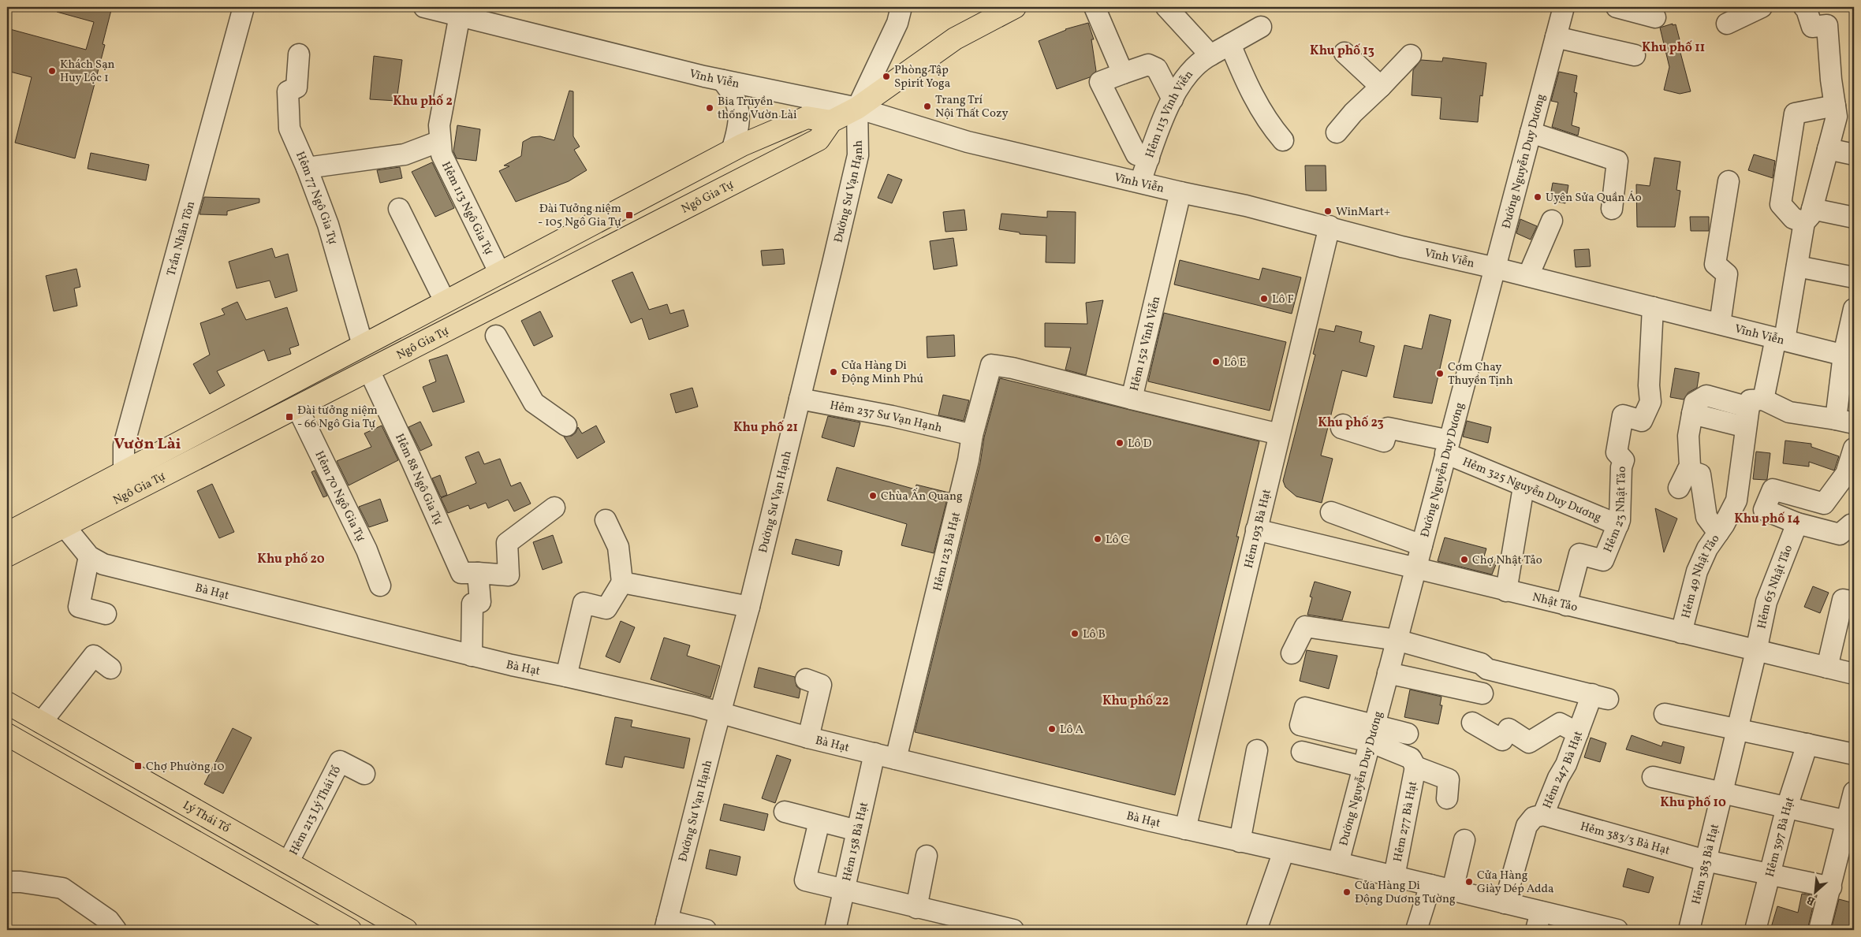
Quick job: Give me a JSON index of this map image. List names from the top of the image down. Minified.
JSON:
{"streets":{"main road":["Ngô Gia Tự","Lý Thái Tổ"],"street":["Vĩnh Viễn","Hẻm 113 Vĩnh Viễn","Đường Nguyễn Duy Dương","Đường Sư Vạn Hạnh","Hẻm 77 Ngô Gia Tự","Hẻm 113 Ngô Gia Tự","Trần Nhân Tôn","Hẻm 152 Vĩnh Viễn","Hẻm 237 Sư Vạn Hạnh","Hẻm 88 Ngô Gia Tự","Hẻm 325 Nguyễn Duy Dương","Hẻm 70 Ngô Gia Tự","Hẻm 23 Nhật Tảo","Hẻm 193 Bà Hạt","Hẻm 123 Bà Hạt","Hẻm 49 Nhật Tảo","Hẻm 63 Nhật Tảo","Bà Hạt","Nhật Tảo","Hẻm 247 Bà Hạt","Hẻm 213 Lý Thái Tổ","Hẻm 277 Bà Hạt","Hẻm 397 Bà Hạt","Hẻm 383/3 Bà Hạt","Hẻm 158 Bà Hạt","Hẻm 383 Bà Hạt"]},"crossings":[["Vĩnh Viễn","Hẻm 113 Vĩnh Viễn"],["Vĩnh Viễn","Đường Nguyễn Duy Dương"],["Vĩnh Viễn","Đường Sư Vạn Hạnh"],["Vĩnh Viễn","Ngô Gia Tự"],["Vĩnh Viễn","Hẻm 113 Ngô Gia Tự"],["Vĩnh Viễn","Hẻm 152 Vĩnh Viễn"],["Vĩnh Viễn","Hẻm 23 Nhật Tảo"],["Vĩnh Viễn","Hẻm 193 Bà Hạt"],["Đường Nguyễn Duy Dương","Hẻm 325 Nguyễn Duy Dương"],["Đường Nguyễn Duy Dương","Bà Hạt"],["Đường Nguyễn Duy Dương","Nhật Tảo"],["Đường Sư Vạn Hạnh","Ngô Gia Tự"],["Đường Sư Vạn Hạnh","Hẻm 237 Sư Vạn Hạnh"],["Đường Sư Vạn Hạnh","Bà Hạt"],["Ngô Gia Tự","Hẻm 77 Ngô Gia Tự"],["Ngô Gia Tự","Hẻm 113 Ngô Gia Tự"],["Ngô Gia Tự","Trần Nhân Tôn"],["Ngô Gia Tự","Hẻm 88 Ngô Gia Tự"],["Ngô Gia Tự","Hẻm 70 Ngô Gia Tự"],["Ngô Gia Tự","Bà Hạt"],["Hẻm 152 Vĩnh Viễn","Hẻm 123 Bà Hạt"],["Hẻm 237 Sư Vạn Hạnh","Hẻm 123 Bà Hạt"],["Hẻm 325 Nguyễn Duy Dương","Hẻm 23 Nhật Tảo"],["Hẻm 23 Nhật Tảo","Nhật Tảo"],["Hẻm 193 Bà Hạt","Bà Hạt"],["Hẻm 193 Bà Hạt","Nhật Tảo"],["Hẻm 123 Bà Hạt","Bà Hạt"],["Hẻm 49 Nhật Tảo","Nhật Tảo"],["Hẻm 63 Nhật Tảo","Nhật Tảo"],["Hẻm 63 Nhật Tảo","Hẻm 383 Bà Hạt"],["Bà Hạt","Hẻm 247 Bà Hạt"],["Bà Hạt","Hẻm 277 Bà Hạt"],["Bà Hạt","Hẻm 158 Bà Hạt"],["Hẻm 247 Bà Hạt","Hẻm 383/3 Bà Hạt"],["Hẻm 213 Lý Thái Tổ","Lý Thái Tổ"],["Hẻm 397 Bà Hạt","Hẻm 383/3 Bà Hạt"],["Hẻm 383/3 Bà Hạt","Hẻm 383 Bà Hạt"]],"districts":["Khu phố 11","Khu phố 13","Khu phố 2","Khu phố 23","Khu phố 21","Vườn Lài","Khu phố 14","Khu phố 20","Khu phố 22","Khu phố 10"],"places":{"other":["Khách Sạn Huy Lộc 1","Phòng Tập Spirit Yoga","Trang Trí Nội Thất Cozy","Bia Truyền thống Vườn Lài","Uyên Sửa Quần Áo","WinMart+","Lô F","Lô E","Cửa Hàng Di Động Minh Phú","Cơm Chay Thuyền Tịnh","Lô D","Chùa Ấn Quang","Lô C","Chợ Nhật Tảo","Lô B","Lô A","Cửa Hàng Giày Dép Adda","Cửa Hàng Di Động Dương Tường"],"transit":["Đài Tưởng niệm - 105 Ngô Gia Tự","Đài tưởng niệm - 66 Ngô Gia Tự","Chợ Phường 10"]},"north":"bottom left"}
